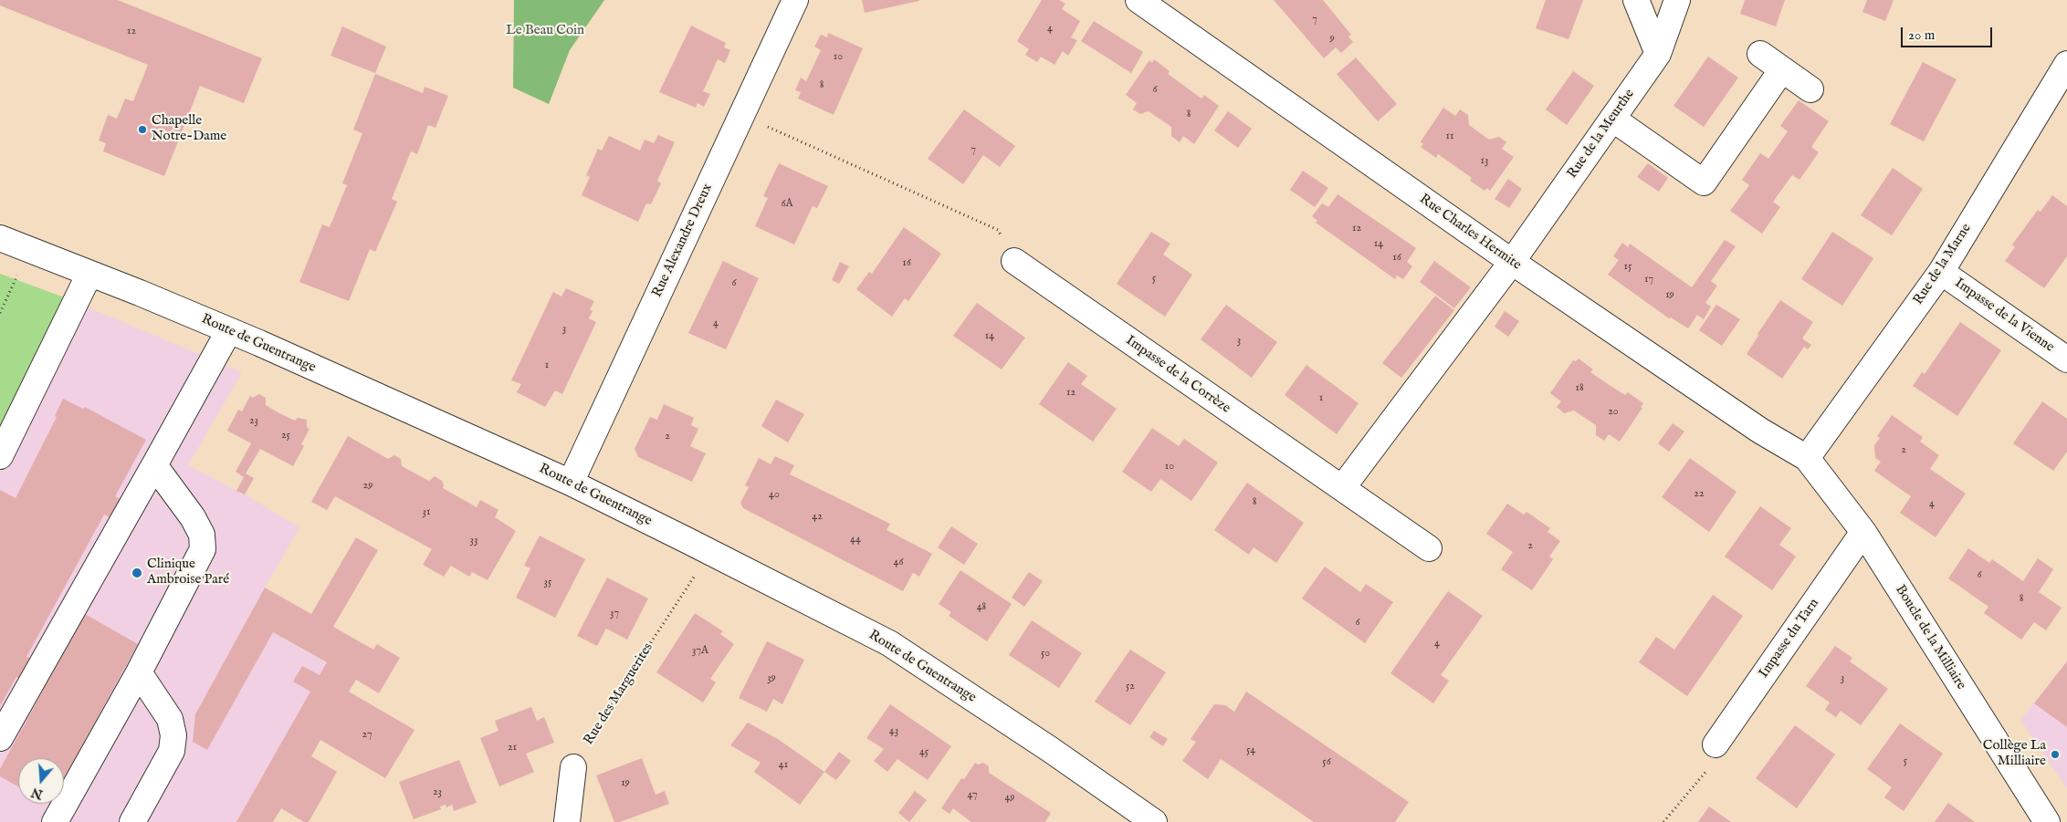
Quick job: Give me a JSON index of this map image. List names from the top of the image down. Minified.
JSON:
{"streets":{"street":["Rue de la Meurthe","Rue Charles Hermite","Rue Alexandre Dreux","Rue de la Marne","Impasse de la Vienne","Route de Guentrange","Impasse de la Corrèze","Boucle de la Milliaire","Impasse du Tarn"],"path":["Rue des Marguerites"]},"crossings":[["Rue de la Meurthe","Rue Charles Hermite"],["Rue Charles Hermite","Rue de la Marne"],["Rue Charles Hermite","Boucle de la Milliaire"],["Rue Alexandre Dreux","Route de Guentrange"],["Rue de la Marne","Impasse de la Vienne"],["Rue de la Marne","Boucle de la Milliaire"],["Boucle de la Milliaire","Impasse du Tarn"]],"parks":["Le Beau Coin"],"places":["Chapelle Notre-Dame","Clinique Ambroise Paré","Collège La Milliaire"],"house_numbers":["7","4","12","9","10","8","6","8","11","7","13","6A","12","14","16","16","15","5","17","6","19","4","3","14","3","1","18","12","1","20","23","25","2","2","10","29","22","40","8","4","31","42","44","33","2","46","6","35","8","48","37","6","4","37A","50","39","3","52","43","27","21","54","45","5","56","41","19","23","47","49"],"scale_bar":"20 m","north":"bottom"}
